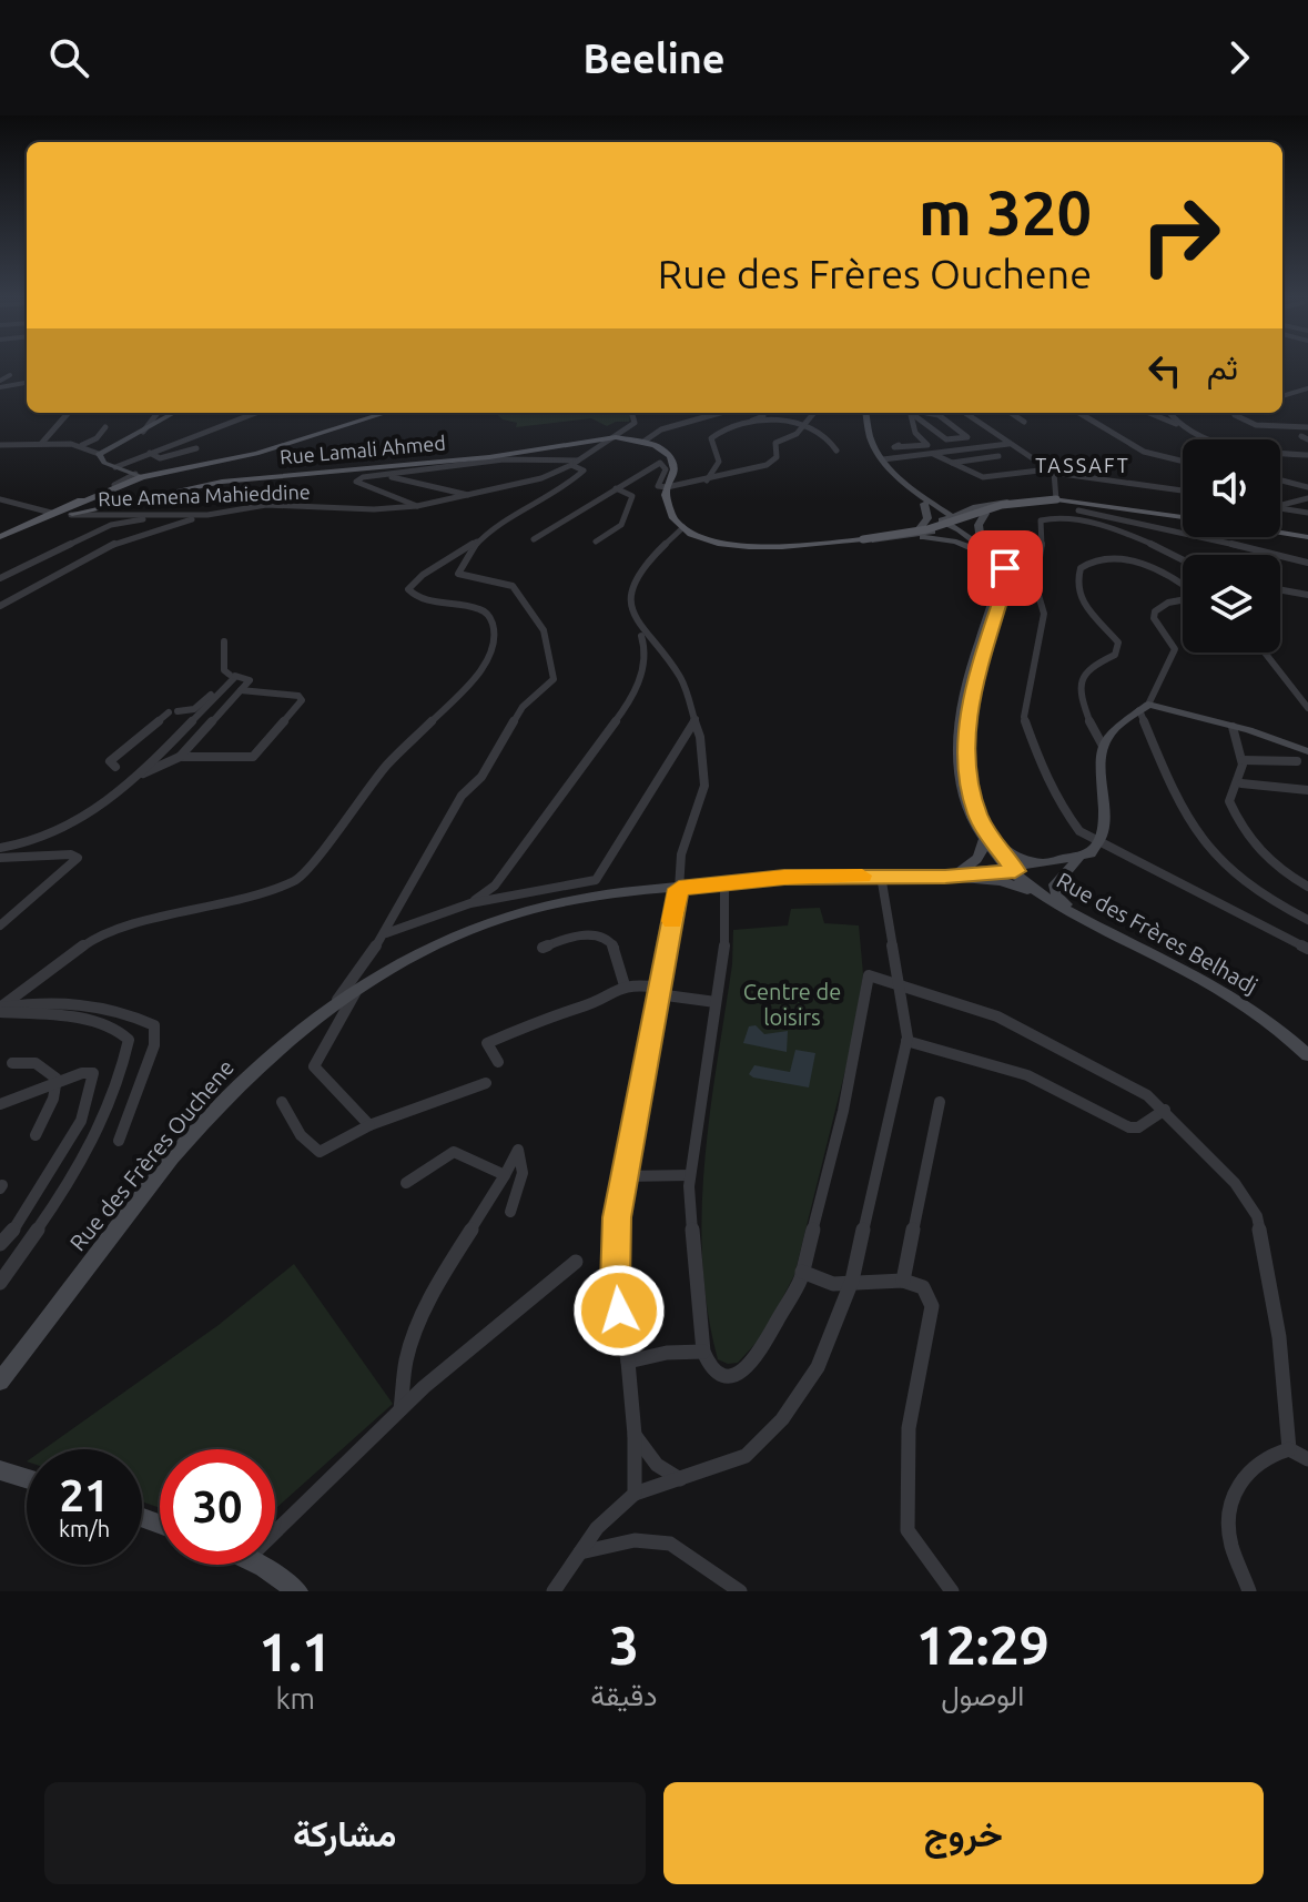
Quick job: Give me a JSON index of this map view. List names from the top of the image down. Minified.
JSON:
{"streets":{"main road":["Rue Lamali Ahmed","Rue des Frères Belhadj","Rue des Frères Ouchene"],"street":["Rue Amena Mahieddine"]},"crossings":[["Rue Lamali Ahmed","Rue Amena Mahieddine"],["Rue des Frères Belhadj","Rue des Frères Ouchene"]],"districts":["TASSAFT"],"parks":["Centre de loisirs"],"page":{"header":"Beeline","turn":["320 m","Rue des Frères Ouchene"],"then":"ثم","speed":"21 km/h","limit":"30","eta":["12:29","الوصول","3","دقيقة","1.1","km"],"buttons":["خروج","مشاركة"]}}
